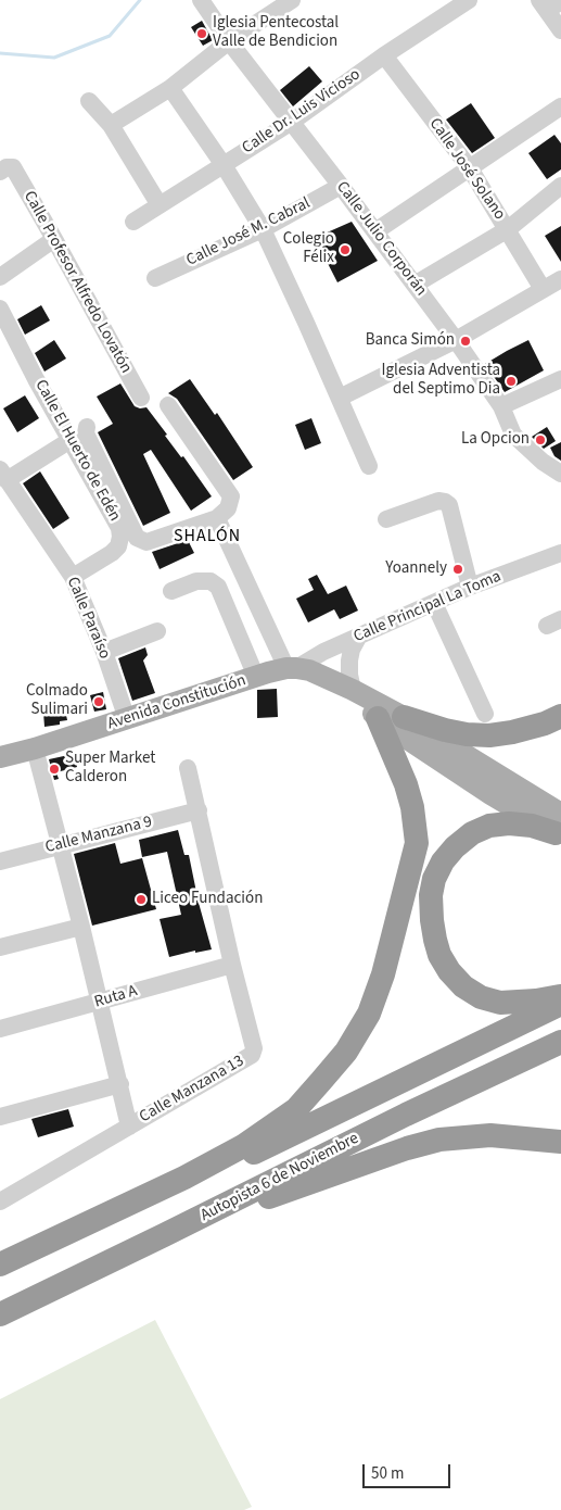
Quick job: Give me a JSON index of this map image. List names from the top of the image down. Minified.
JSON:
{"streets":{"highway":["Autopista 6 de Noviembre"],"main road":["Avenida Constitución"],"street":["Calle Dr. Luis Vicioso","Calle José Solano","Calle José M. Cabral","Calle Julio Corporán","Calle Profesor Alfredo Lovatón","Calle El Huerto de Edén","Calle Principal La Toma","Calle Paraíso","Calle Manzana 9","Ruta A","Calle Manzana 13"]},"crossings":[["Calle Dr. Luis Vicioso","Calle José Solano"],["Calle Dr. Luis Vicioso","Calle Julio Corporán"],["Calle José M. Cabral","Calle Julio Corporán"],["Calle El Huerto de Edén","Calle Paraíso"],["Calle Principal La Toma","Avenida Constitución"],["Calle Paraíso","Avenida Constitución"],["Calle Manzana 9","Calle Manzana 13"],["Ruta A","Calle Manzana 13"]],"districts":["SHALÓN"],"places":["Iglesia Pentecostal Valle de Bendicion","Colegio Félix","Banca Simón","Iglesia Adventista del Septimo Dia","La Opcion","Yoannely","Colmado Sulimari","Super Market Calderon","Liceo Fundación"],"scale_bar":"50 m"}
